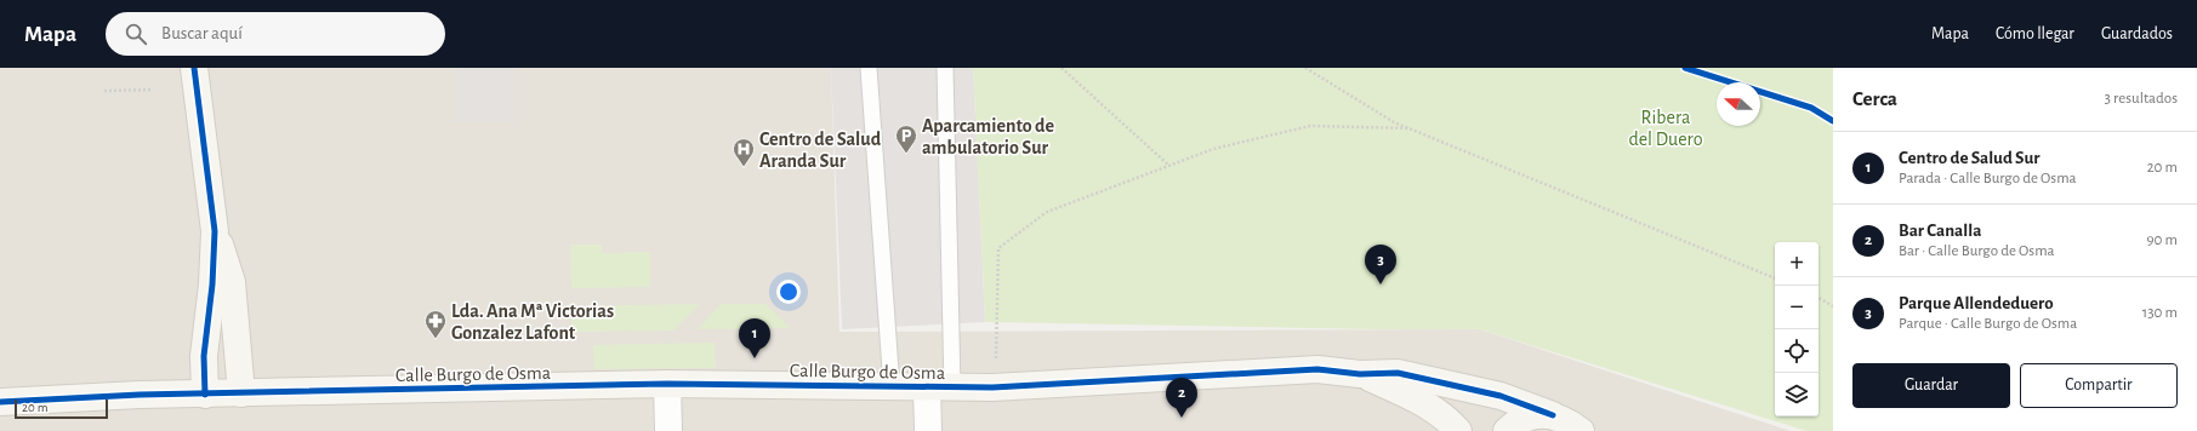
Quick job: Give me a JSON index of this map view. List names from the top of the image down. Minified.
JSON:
{"streets":{"street":["Calle Burgo de Osma"]},"parks":["Ribera del Duero"],"places":{"parking":["Aparcamiento de ambulatorio Sur"],"hospital":["Centro de Salud Aranda Sur"],"pharmacy":["Lda. Ana Mª Victorias Gonzalez Lafont"]},"scale_bar":"20 m","north":"left","page":{"header":"Mapa","search":"Buscar aquí","nav":["Mapa","Cómo llegar","Guardados"],"heading":["Cerca","3 resultados"],"list":[{"mark":"1","name":"Centro de Salud Sur","note":"Parada · Calle Burgo de Osma","value":"20 m"},{"mark":"2","name":"Bar Canalla","note":"Bar · Calle Burgo de Osma","value":"90 m"},{"mark":"3","name":"Parque Allendeduero","note":"Parque · Calle Burgo de Osma","value":"130 m"}],"map_buttons":["+","−"],"pins":["3","1","2"],"buttons":["Guardar","Compartir"],"scale":"20 m"}}
